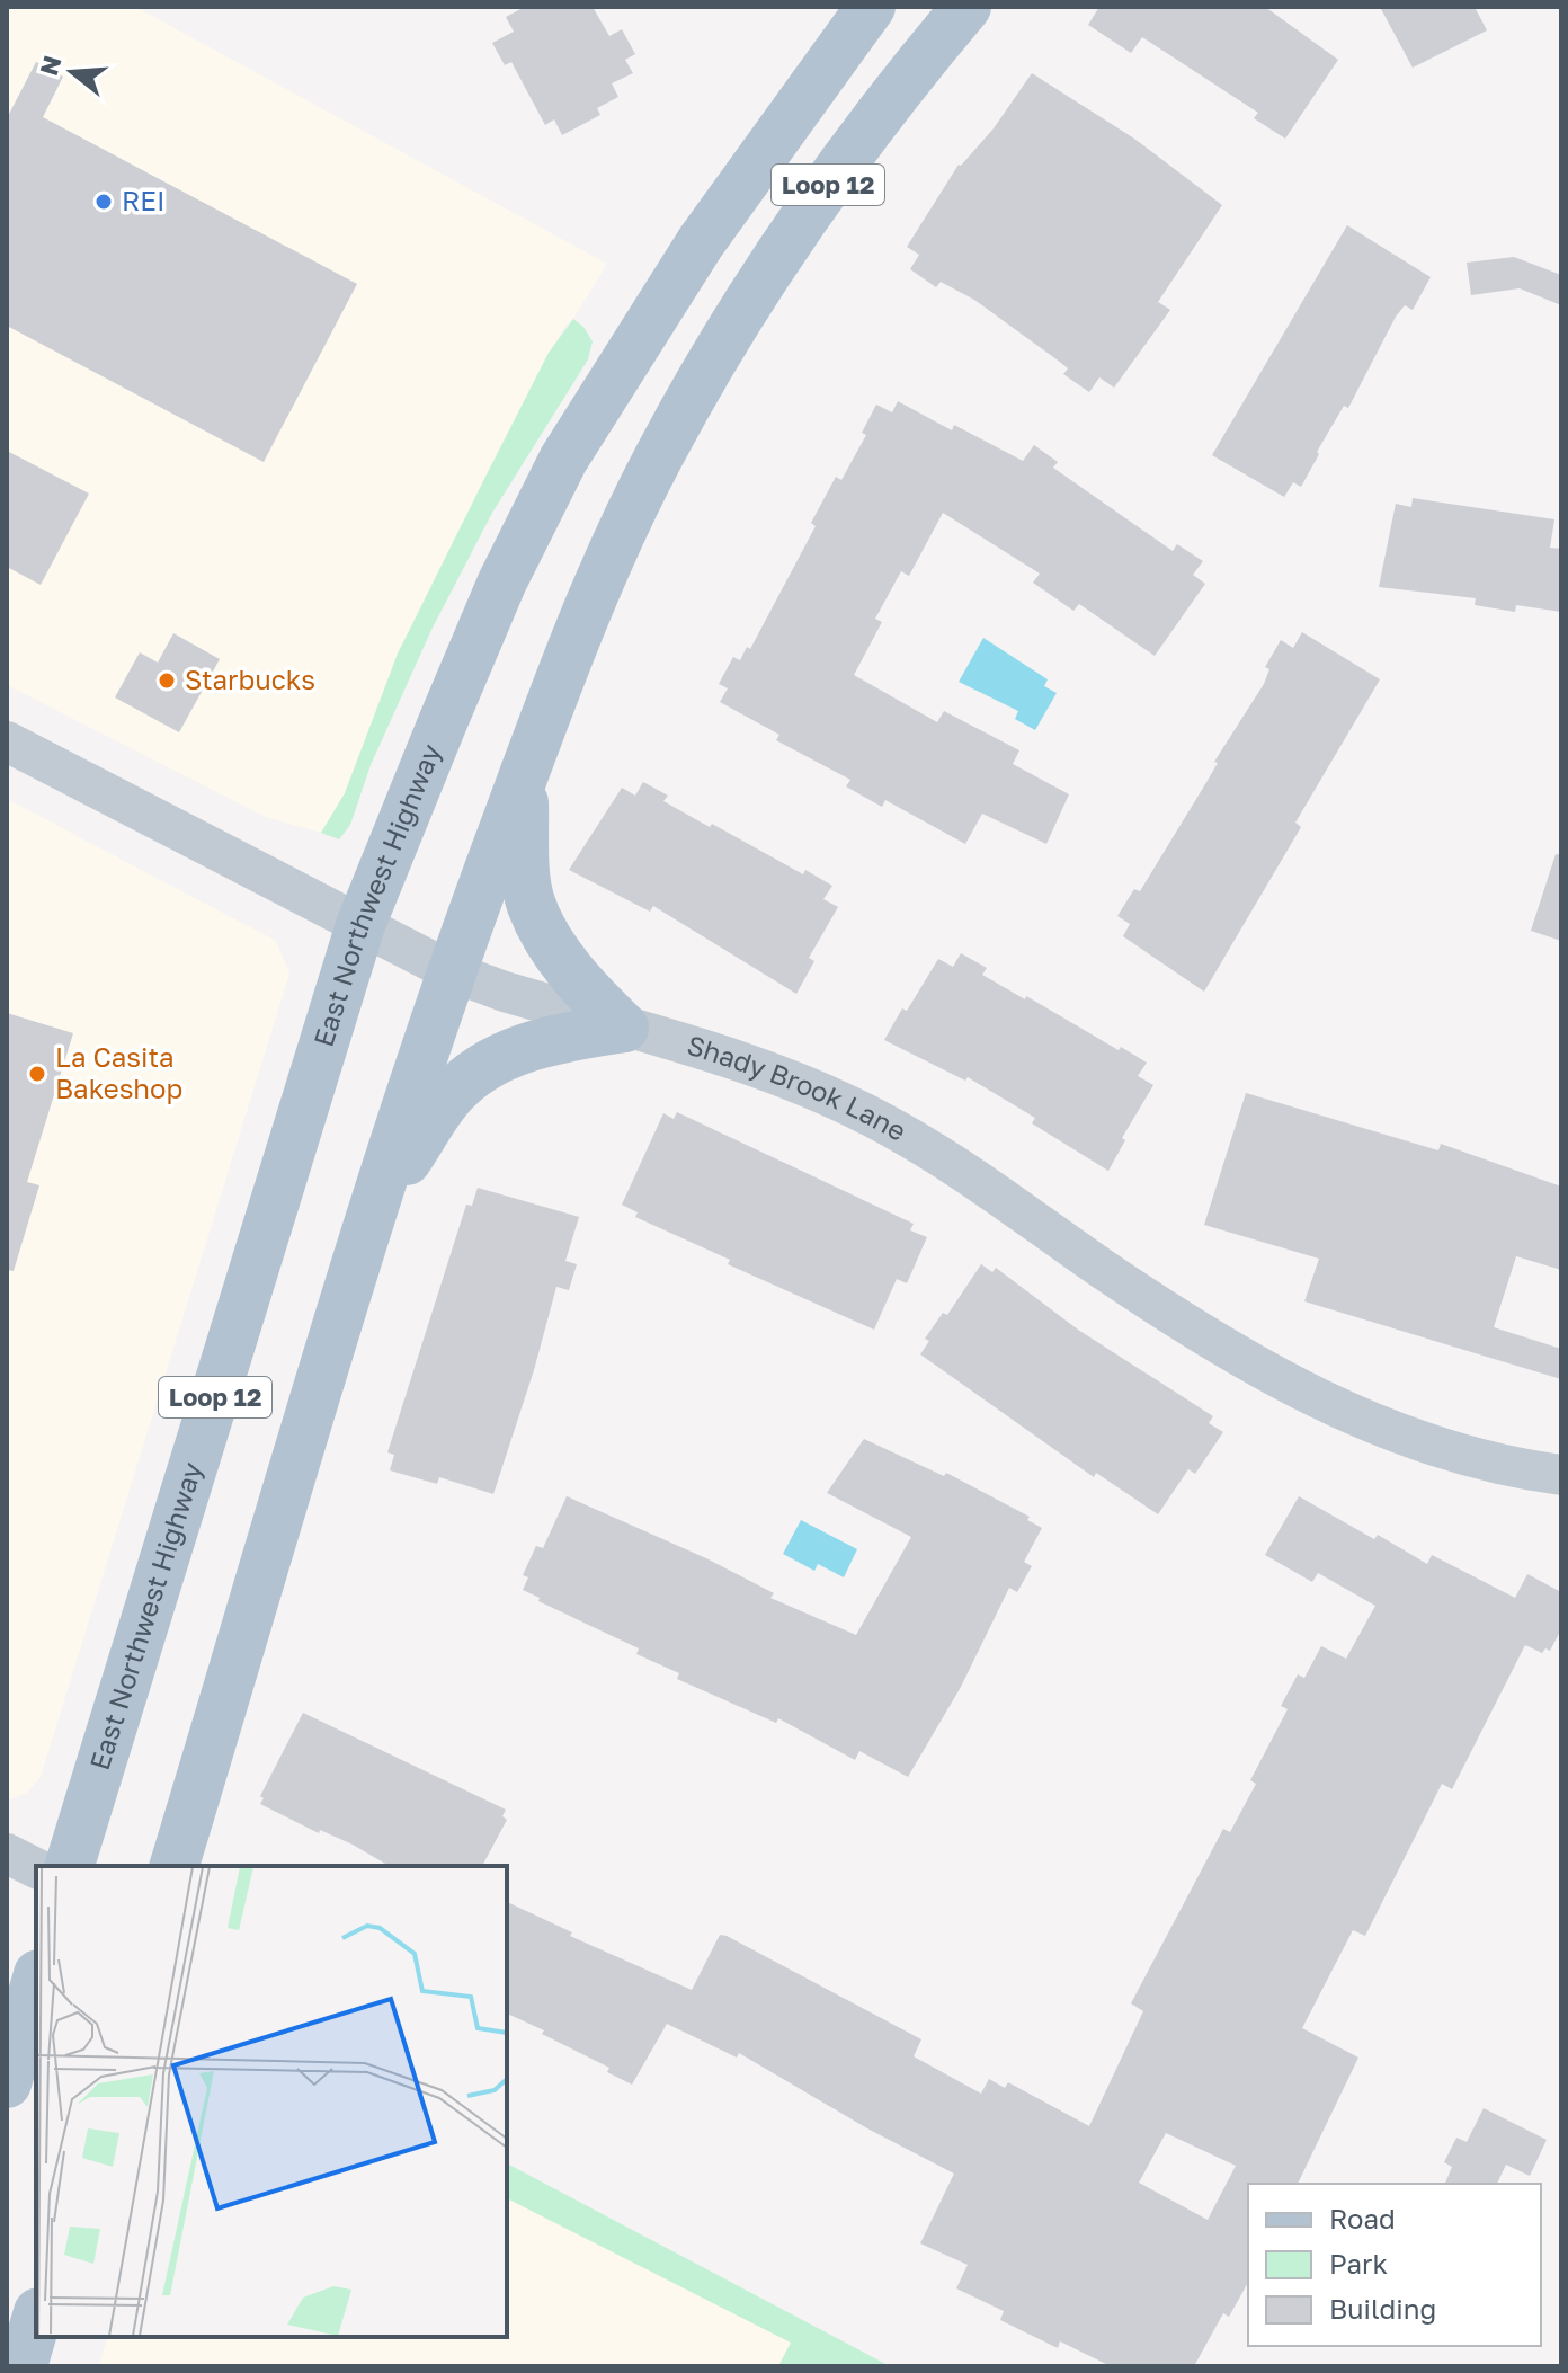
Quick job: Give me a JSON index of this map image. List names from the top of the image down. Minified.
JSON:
{"streets":{"main road":["Loop 12","East Northwest Highway"],"street":["Shady Brook Lane"]},"crossings":[["Loop 12","Shady Brook Lane"],["East Northwest Highway","Shady Brook Lane"]],"places":["REI","Starbucks","La Casita Bakeshop"],"legend":["Road","Park","Building"],"north":"left"}
